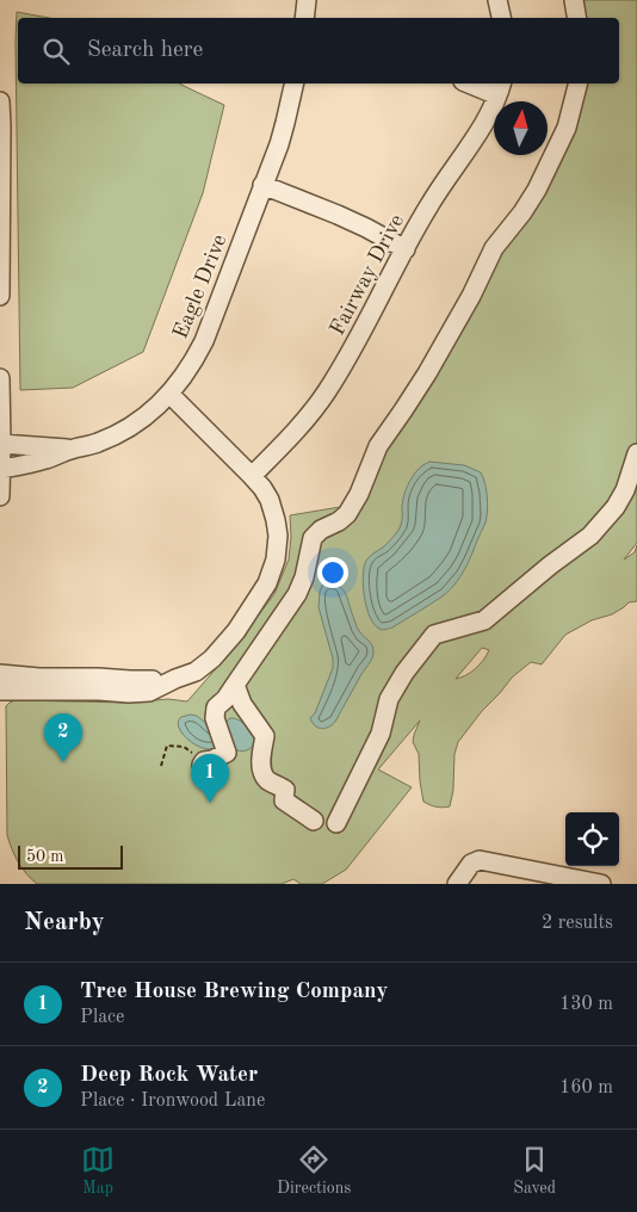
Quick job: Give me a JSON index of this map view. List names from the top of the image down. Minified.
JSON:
{"streets":{"street":["Fairway Drive","Eagle Drive"]},"scale_bar":"50 m","north":"top","page":{"search":"Search here","pins":["2","1"],"scale":"50 m","heading":["Nearby","2 results"],"list":[{"mark":"1","name":"Tree House Brewing Company","note":"Place","value":"130 m"},{"mark":"2","name":"Deep Rock Water","note":"Place · Ironwood Lane","value":"160 m"}],"nav":["Map","Directions","Saved"]}}
